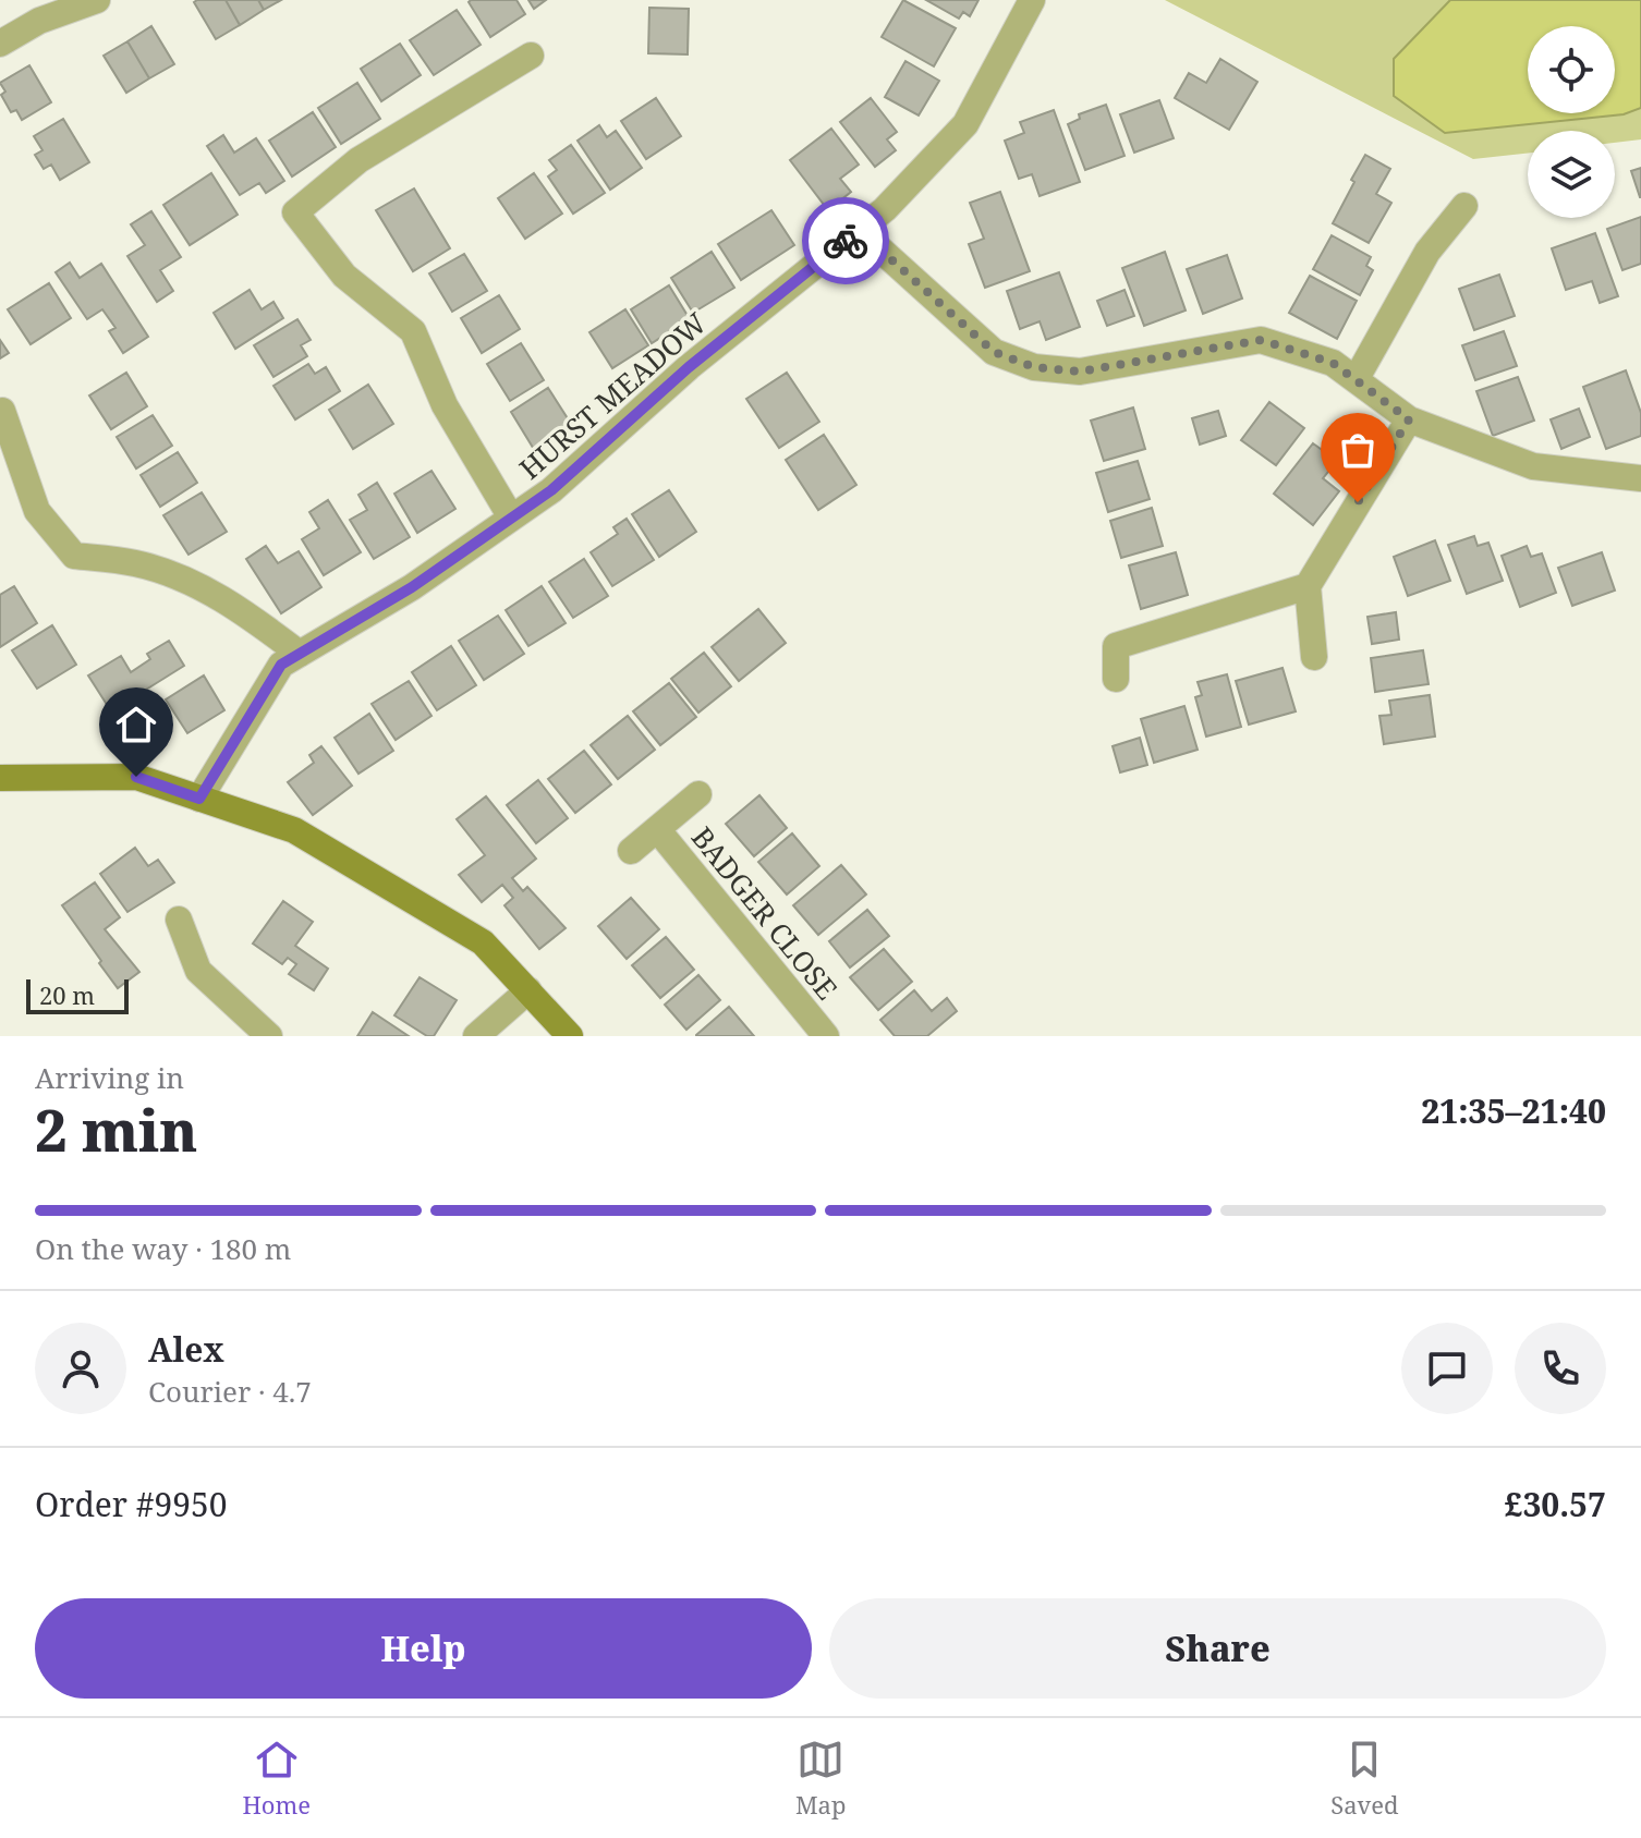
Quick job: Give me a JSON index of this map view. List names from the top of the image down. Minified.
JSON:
{"streets":{"street":["HURST MEADOW","BADGER CLOSE"]},"scale_bar":"20 m","page":{"scale":"20 m","heading":["2 min","Arriving in","21:35–21:40"],"panel":["Alex","Courier · 4.7","Order #9950","£30.57"],"bar":"On the way · 180 m","buttons":["Help","Share"],"tabs":["Home","Map","Saved"]}}
